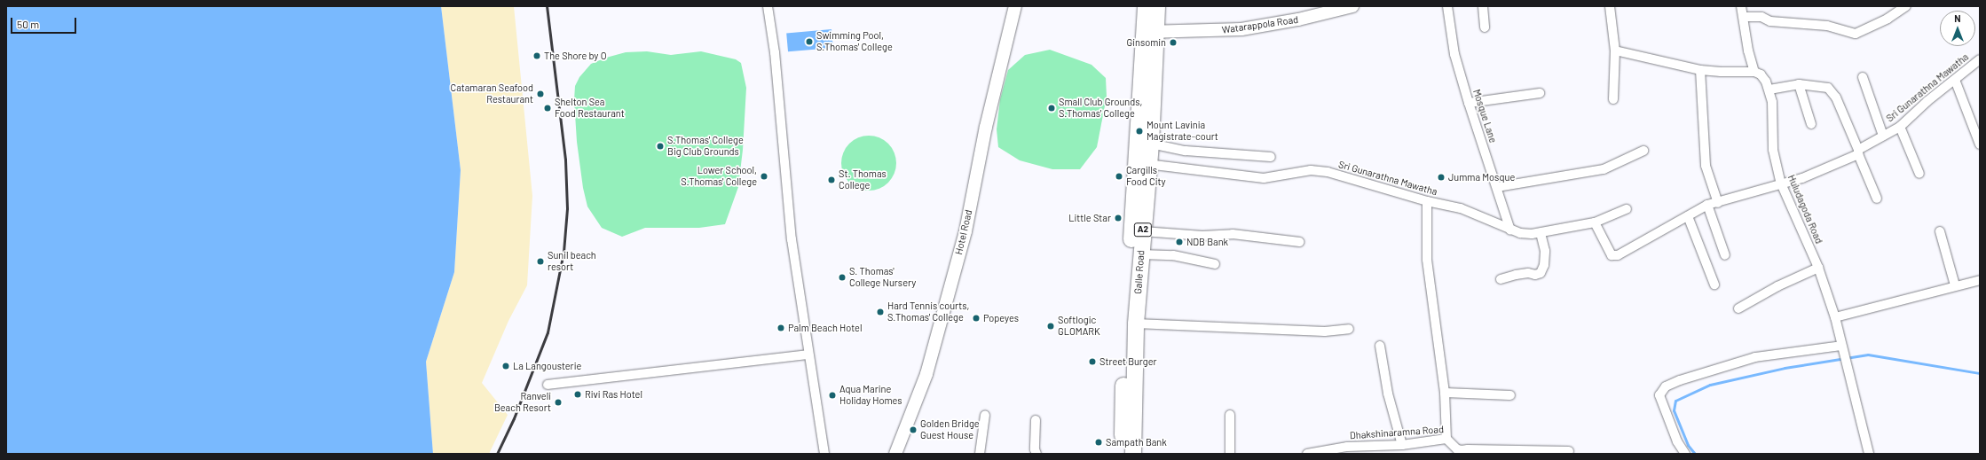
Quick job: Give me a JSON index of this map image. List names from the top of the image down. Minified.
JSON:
{"streets":{"highway":["A2","Galle Road"],"street":["Watarappola Road","Sri Gunarathna Mawatha","Mosque Lane","Huludagoda Road","Hotel Road","Dhakshinaramna Road"]},"crossings":[["Watarappola Road","Galle Road"],["Sri Gunarathna Mawatha","Mosque Lane"],["Sri Gunarathna Mawatha","Huludagoda Road"],["Sri Gunarathna Mawatha","Galle Road"]],"places":["Swimming Pool, S.Thomas' College","Ginsomin","The Shore by O","Catamaran Seafood Restaurant","Shelton Sea Food Restaurant","Small Club Grounds, S.Thomas' College","Mount Lavinia Magistrate-court","S.Thomas' College Big Club Grounds","Lower School, S.Thomas' College","Cargills Food City","Jumma Mosque","St. Thomas College","Little Star","NDB Bank","Sunil beach resort","S. Thomas' College Nursery","Hard Tennis courts, S.Thomas' College","Popeyes","Softlogic GLOMARK","Palm Beach Hotel","Street Burger","La Langousterie","Rivi Ras Hotel","Aqua Marine Holiday Homes","Ranveli Beach Resort","Golden Bridge Guest House","Sampath Bank"],"scale_bar":"50 m","north":"top"}
